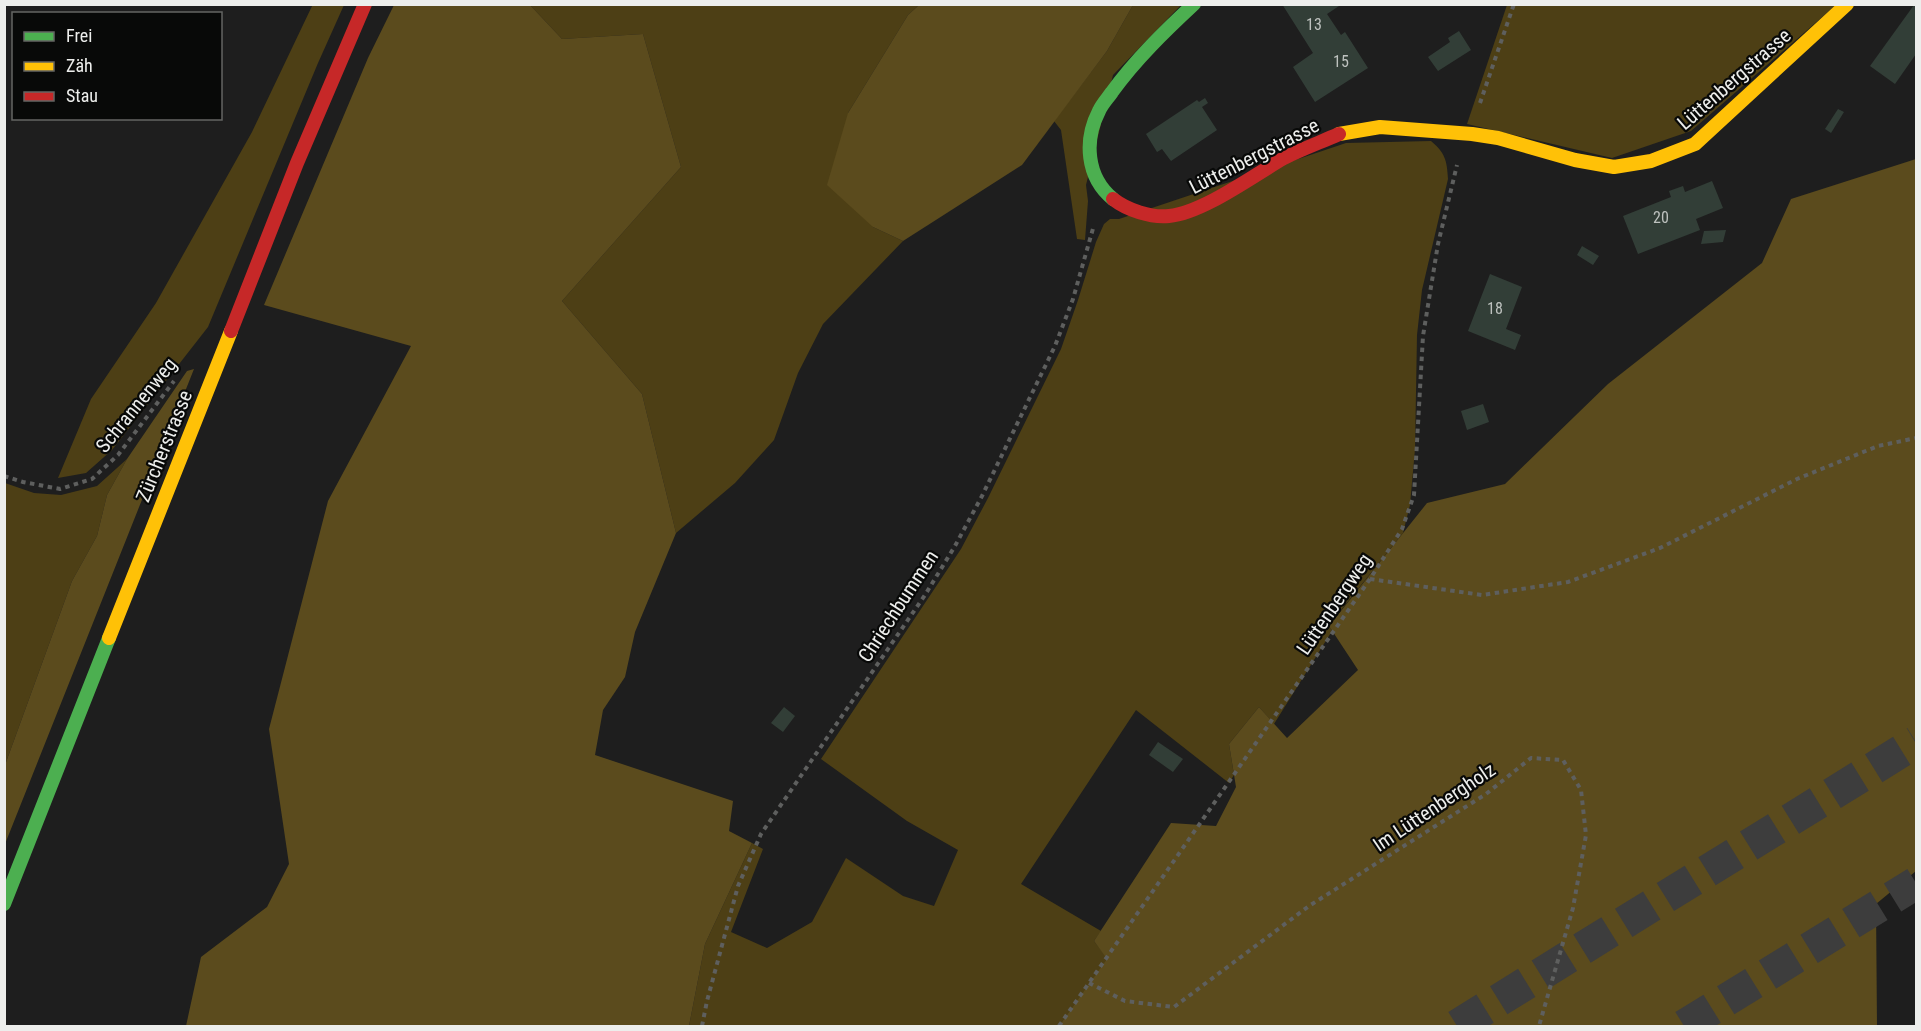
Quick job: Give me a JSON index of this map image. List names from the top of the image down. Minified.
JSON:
{"streets":{"street":["Lüttenbergstrasse","Zürcherstrasse"],"path":["Schrannenweg","Lüttenbergweg","Chriechbummen","Im Lüttenbergholz"]},"crossings":[["Lüttenbergstrasse","Lüttenbergweg"],["Lüttenbergstrasse","Chriechbummen"],["Lüttenbergweg","Im Lüttenbergholz"]],"house_numbers":["13","15","20","18"],"legend":["Frei","Zäh","Stau"]}
